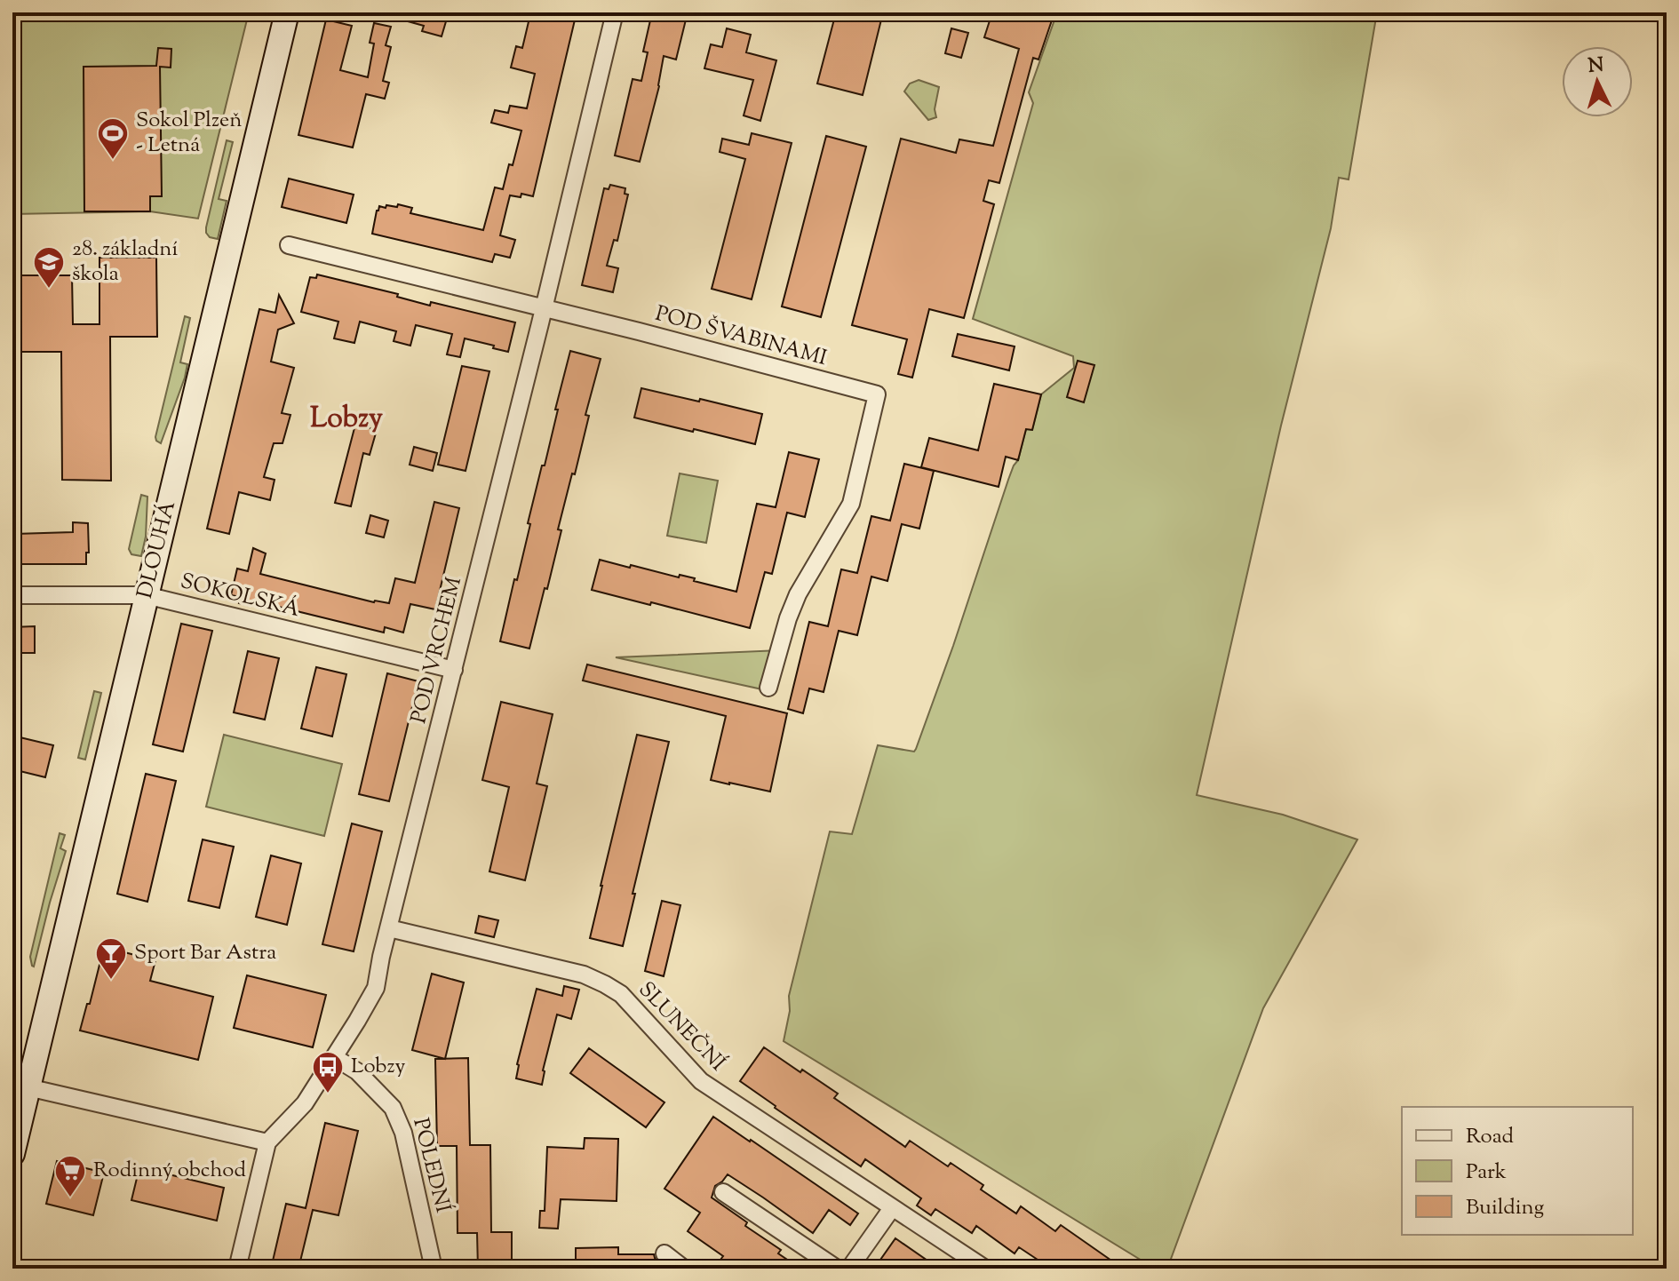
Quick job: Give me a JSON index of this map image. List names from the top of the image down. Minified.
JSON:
{"streets":{"street":["POD ŠVABINAMI","DLOUHÁ","SOKOLSKÁ","POD VRCHEM","SLUNEČNÍ","POLEDNÍ"]},"crossings":[["POD ŠVABINAMI","POD VRCHEM"],["DLOUHÁ","SOKOLSKÁ"],["SOKOLSKÁ","POD VRCHEM"],["POD VRCHEM","SLUNEČNÍ"],["POD VRCHEM","POLEDNÍ"]],"districts":["Lobzy"],"places":{"sports":["Sokol Plzeň - Letná"],"school or university":["28. základní škola"],"bar":["Sport Bar Astra"],"bus stop":["Lobzy"],"supermarket":["Rodinný obchod"]},"legend":["Road","Park","Building"],"north":"top"}
